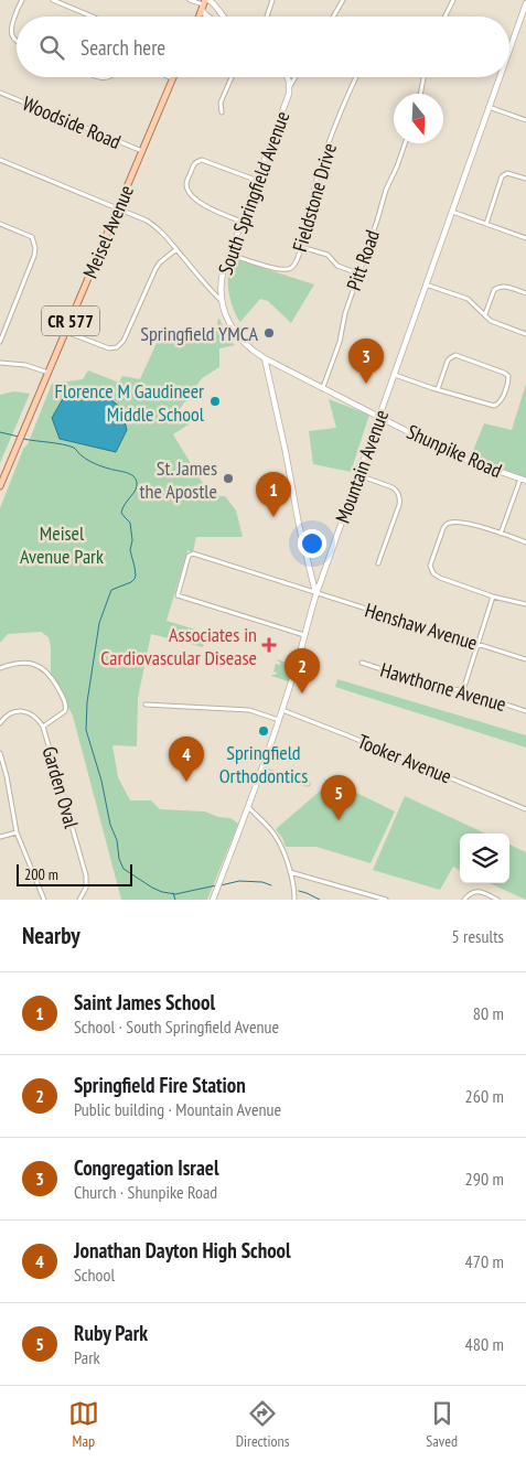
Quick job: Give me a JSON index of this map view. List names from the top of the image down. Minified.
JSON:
{"streets":{"main road":["Meisel Avenue","CR 577"],"street":["Woodside Road","South Springfield Avenue","Fieldstone Drive","Pitt Road","Shunpike Road","Mountain Avenue","Henshaw Avenue","Hawthorne Avenue","Tooker Avenue","Garden Oval"]},"crossings":[["Woodside Road","Meisel Avenue"],["South Springfield Avenue","Fieldstone Drive"],["South Springfield Avenue","Shunpike Road"],["Pitt Road","Shunpike Road"],["Shunpike Road","Mountain Avenue"],["Mountain Avenue","Henshaw Avenue"],["Mountain Avenue","Tooker Avenue"]],"parks":["Meisel Avenue Park"],"places":{"other":["Springfield YMCA","Florence M Gaudineer Middle School","St. James the Apostle","Springfield Orthodontics"],"health":["Associates in Cardiovascular Disease"]},"scale_bar":"200 m","north":"bottom","page":{"search":"Search here","pins":["3","1","2","4","5"],"scale":"200 m","heading":["Nearby","5 results"],"list":[{"mark":"1","name":"Saint James School","note":"School · South Springfield Avenue","value":"80 m"},{"mark":"2","name":"Springfield Fire Station","note":"Public building · Mountain Avenue","value":"260 m"},{"mark":"3","name":"Congregation Israel","note":"Church · Shunpike Road","value":"290 m"},{"mark":"4","name":"Jonathan Dayton High School","note":"School","value":"470 m"},{"mark":"5","name":"Ruby Park","note":"Park","value":"480 m"}],"nav":["Map","Directions","Saved"]}}
